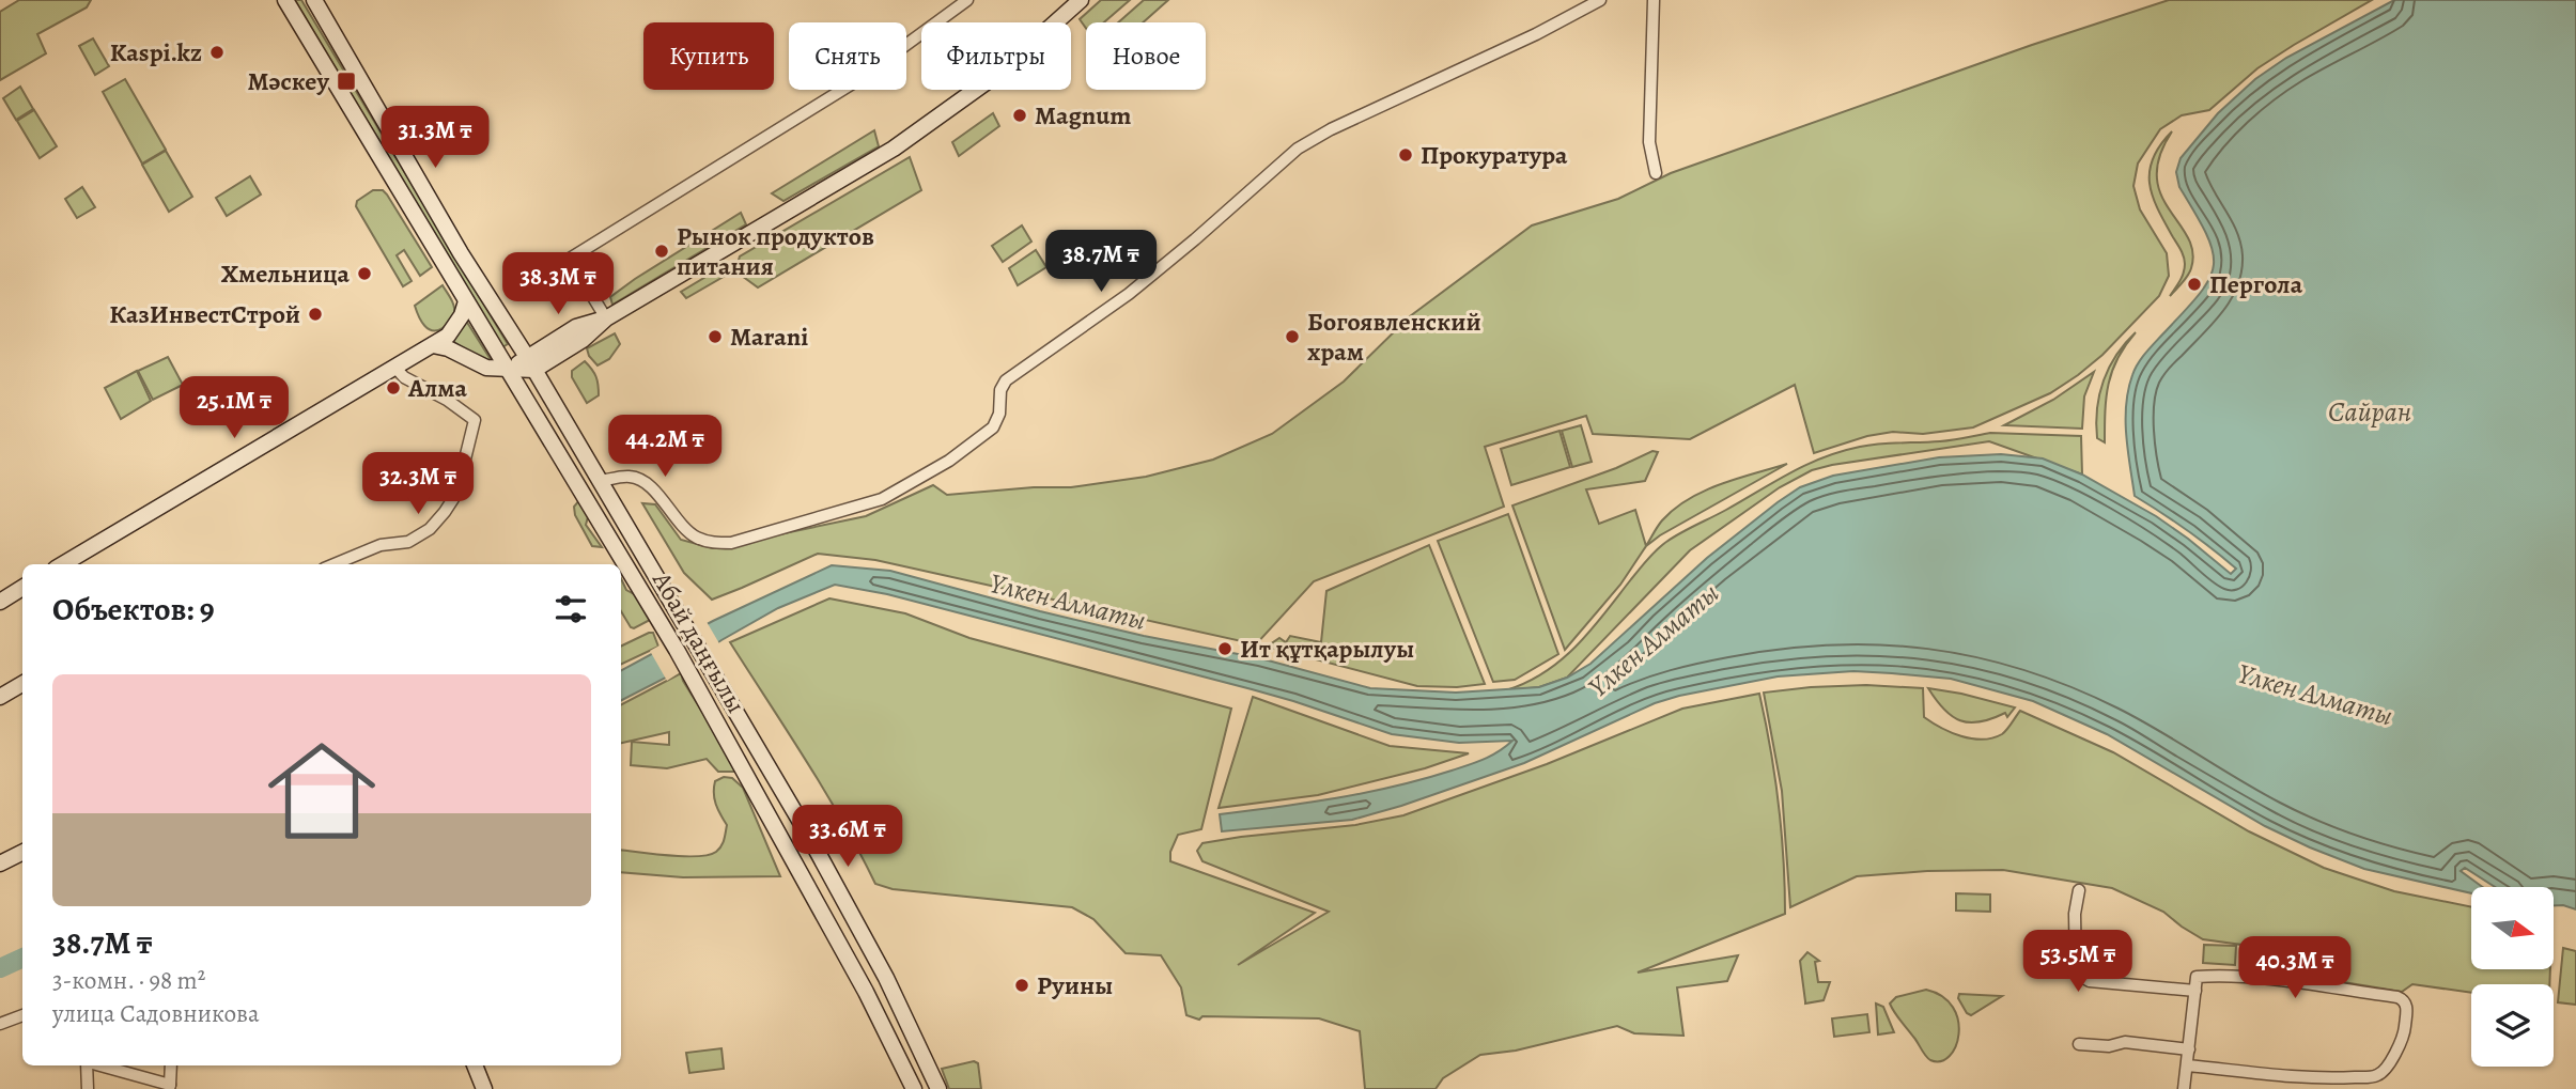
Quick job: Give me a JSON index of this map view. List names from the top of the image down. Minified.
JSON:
{"streets":{"main road":["Абай даңғылы"]},"water":["Сайран","Үлкен Алматы"],"places":{"other":["Kaspi.kz","Magnum","Прокуратура","Рынок продуктов питания","Хмельница","Пергола","КазИнвестСтрой","Marani","Богоявленский храм","Алма","Ит құтқарылуы","Руины"],"transit":["Мәскеу"]},"north":"right","page":{"chip":["Купить","Снять","Фильтры","Новое"],"price":["31.3M ₸","38.7M ₸","38.3M ₸","25.1M ₸","44.2M ₸","32.3M ₸","33.6M ₸","53.5M ₸","40.3M ₸"],"heading":"Объектов: 9","list":[{"name":"38.7M ₸","note":"3-комн. · 98 m² · улица Садовникова"}]}}
